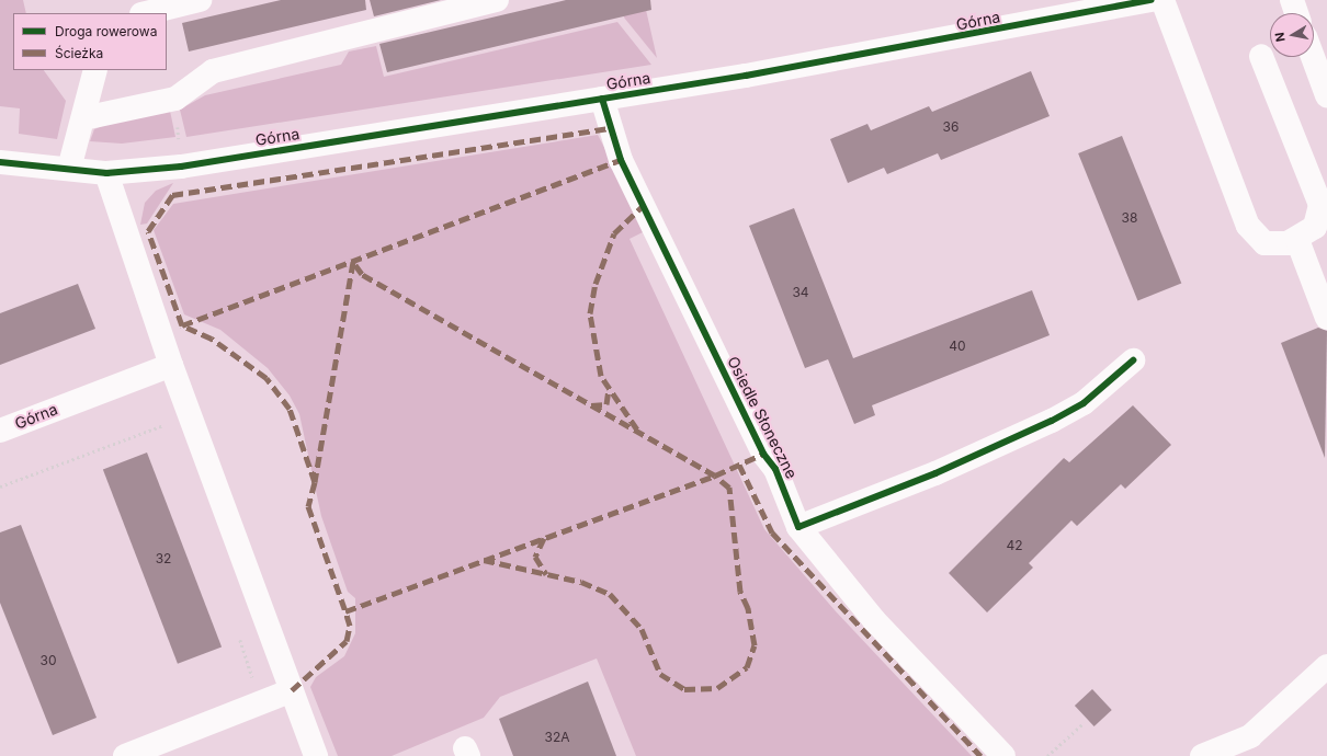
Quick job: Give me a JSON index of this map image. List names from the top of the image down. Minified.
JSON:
{"streets":{"street":["Górna","Osiedle Słoneczne"]},"crossings":[["Górna","Osiedle Słoneczne"]],"house_numbers":["36","38","34","40","42","32","30","32A"],"legend":["Droga rowerowa","Ścieżka"],"north":"left"}
